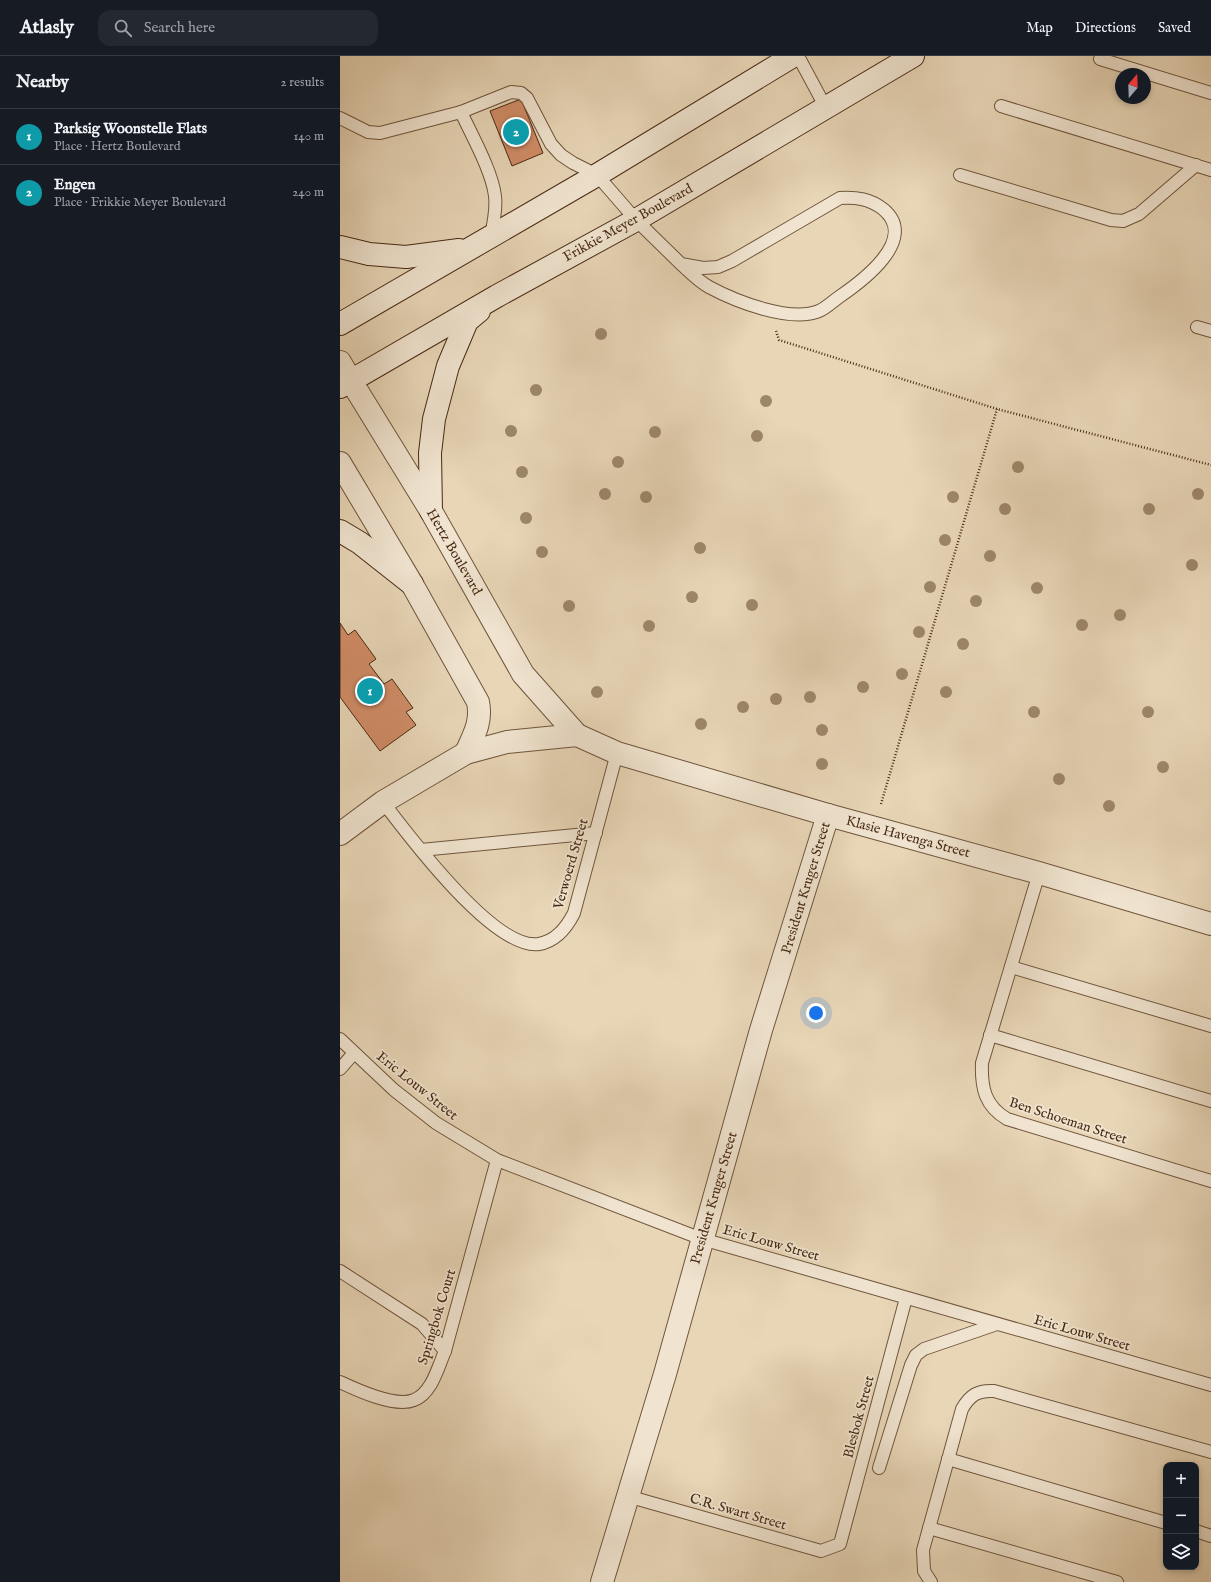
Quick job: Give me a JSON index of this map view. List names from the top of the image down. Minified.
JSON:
{"streets":{"street":["Frikkie Meyer Boulevard","Hertz Boulevard","Klasie Havenga Street","President Kruger Street"],"lane":["Verwoerd Street","Eric Louw Street","Ben Schoeman Street","Springbok Court","Blesbok Street","C.R. Swart Street"]},"crossings":[["Frikkie Meyer Boulevard","Hertz Boulevard"],["Hertz Boulevard","Klasie Havenga Street"],["Klasie Havenga Street","Verwoerd Street"],["Klasie Havenga Street","President Kruger Street"],["Klasie Havenga Street","Ben Schoeman Street"],["President Kruger Street","Eric Louw Street"],["President Kruger Street","C.R. Swart Street"],["Eric Louw Street","Springbok Court"],["Eric Louw Street","Blesbok Street"],["Blesbok Street","C.R. Swart Street"]],"north":"top","page":{"header":"Atlasly","search":"Search here","nav":["Map","Directions","Saved"],"heading":["Nearby","2 results"],"list":[{"mark":"1","name":"Parksig Woonstelle Flats","note":"Place · Hertz Boulevard","value":"140 m"},{"mark":"2","name":"Engen","note":"Place · Frikkie Meyer Boulevard","value":"240 m"}],"pins":["2","1"],"map_buttons":["+","−"]}}
